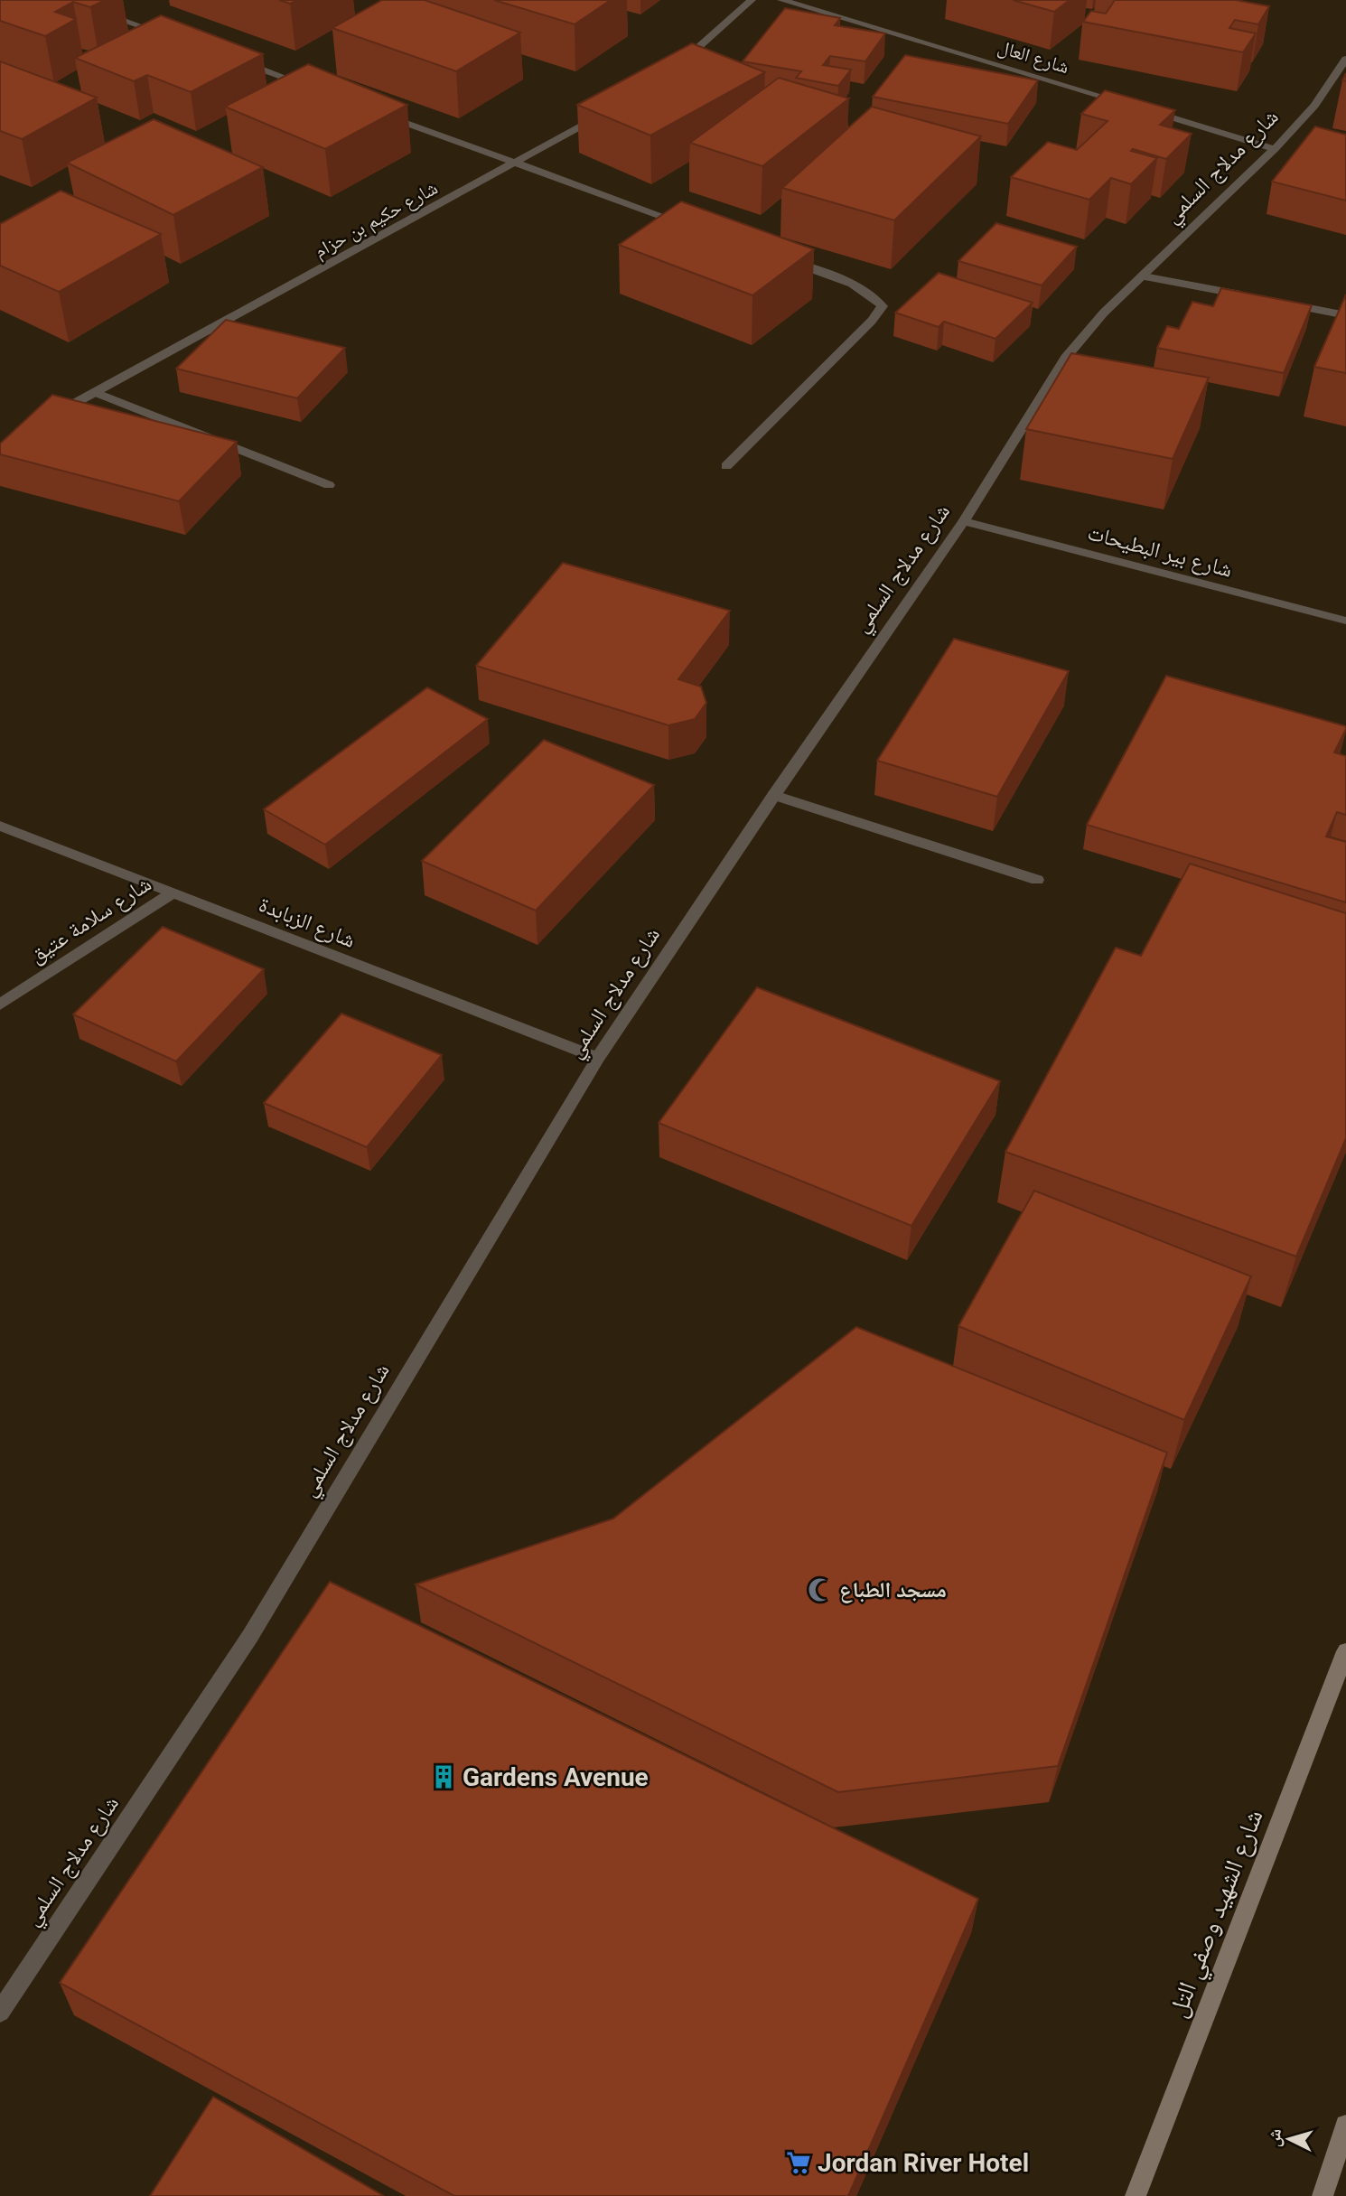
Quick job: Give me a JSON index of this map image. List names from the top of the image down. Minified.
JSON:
{"streets":{"main road":["شارع الشهيد وصفي التل"],"street":["شارع العال","شارع مدلاج السلمي","شارع حكيم بن حزام","شارع بير البطيحات","شارع سلامة عتيق","شارع الزبابدة"]},"crossings":[["شارع مدلاج السلمي","شارع بير البطيحات"],["شارع مدلاج السلمي","شارع الزبابدة"],["شارع سلامة عتيق","شارع الزبابدة"]],"places":{"mosque":["مسجد الطباع"],"building":["Gardens Avenue"],"supermarket":["Jordan River Hotel"]},"north":"left"}
